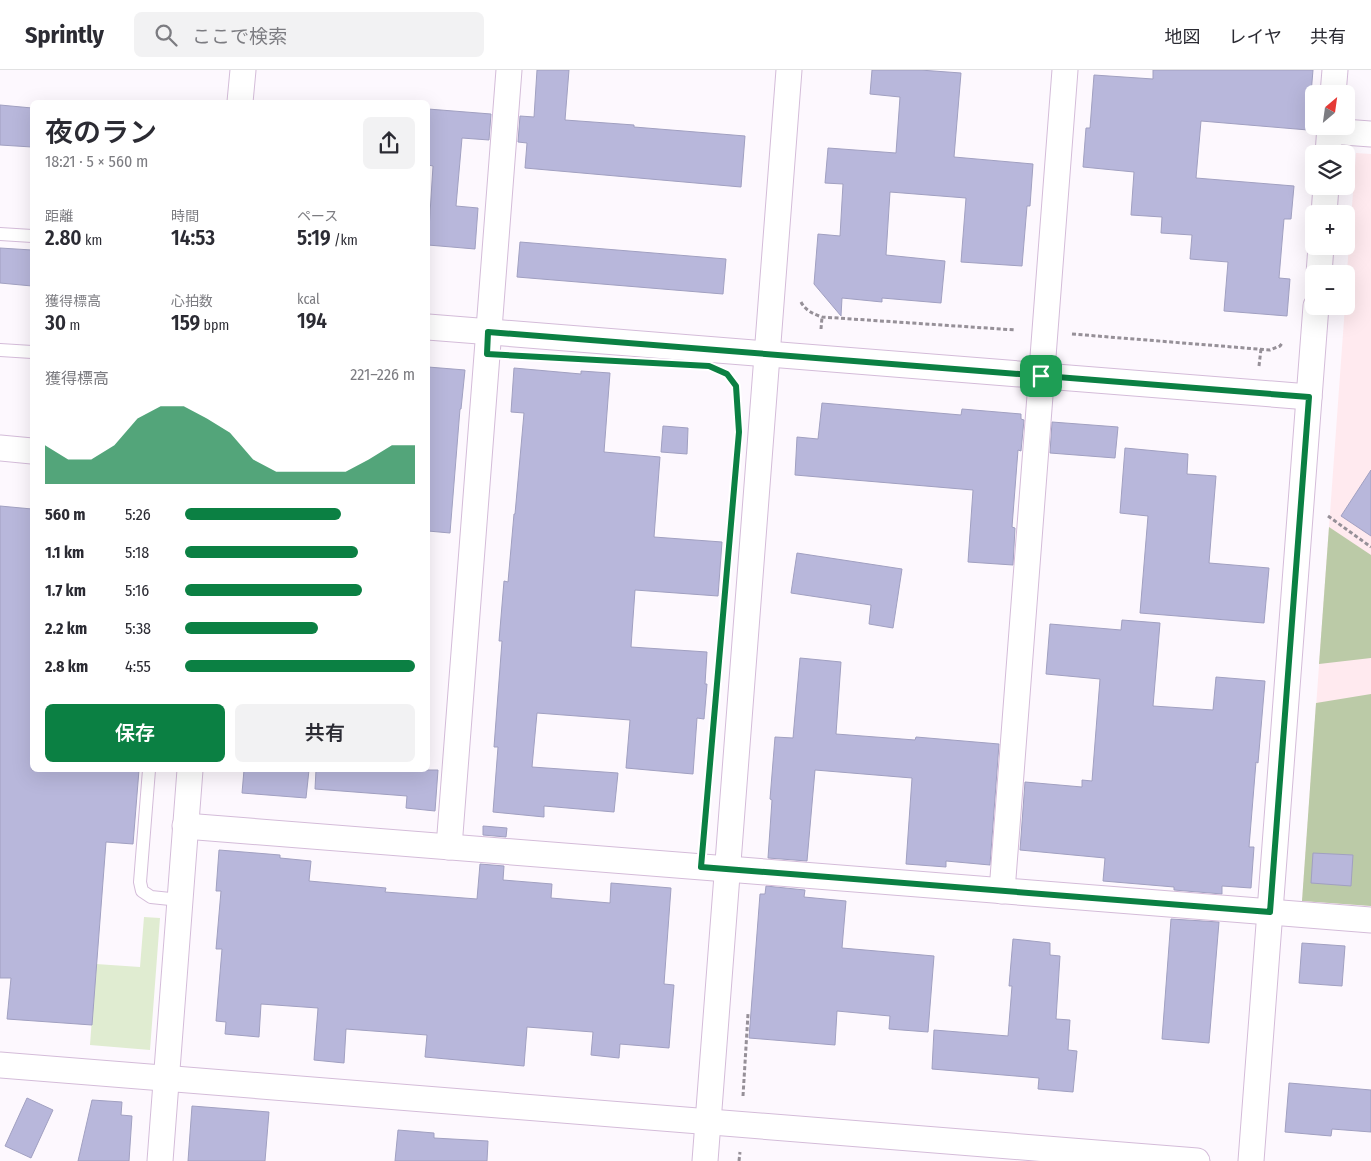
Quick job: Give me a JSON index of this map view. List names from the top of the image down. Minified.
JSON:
{"north":"top right","page":{"header":"Sprintly","search":"ここで検索","nav":["地図","レイヤ","共有"],"map_buttons":["+","−"],"heading":["夜のラン","18:21 · 5 × 560 m"],"stats":[["距離","2.80 km"],["時間","14:53"],["ペース","5:19 /km"],["獲得標高","30 m"],["心拍数","159 bpm"],["kcal","194"]],"chart":["獲得標高","221–226 m"],"list":[{"name":"560 m","note":"5:26"},{"name":"1.1 km","note":"5:18"},{"name":"1.7 km","note":"5:16"},{"name":"2.2 km","note":"5:38"},{"name":"2.8 km","note":"4:55"}],"buttons":["保存","共有"]}}
